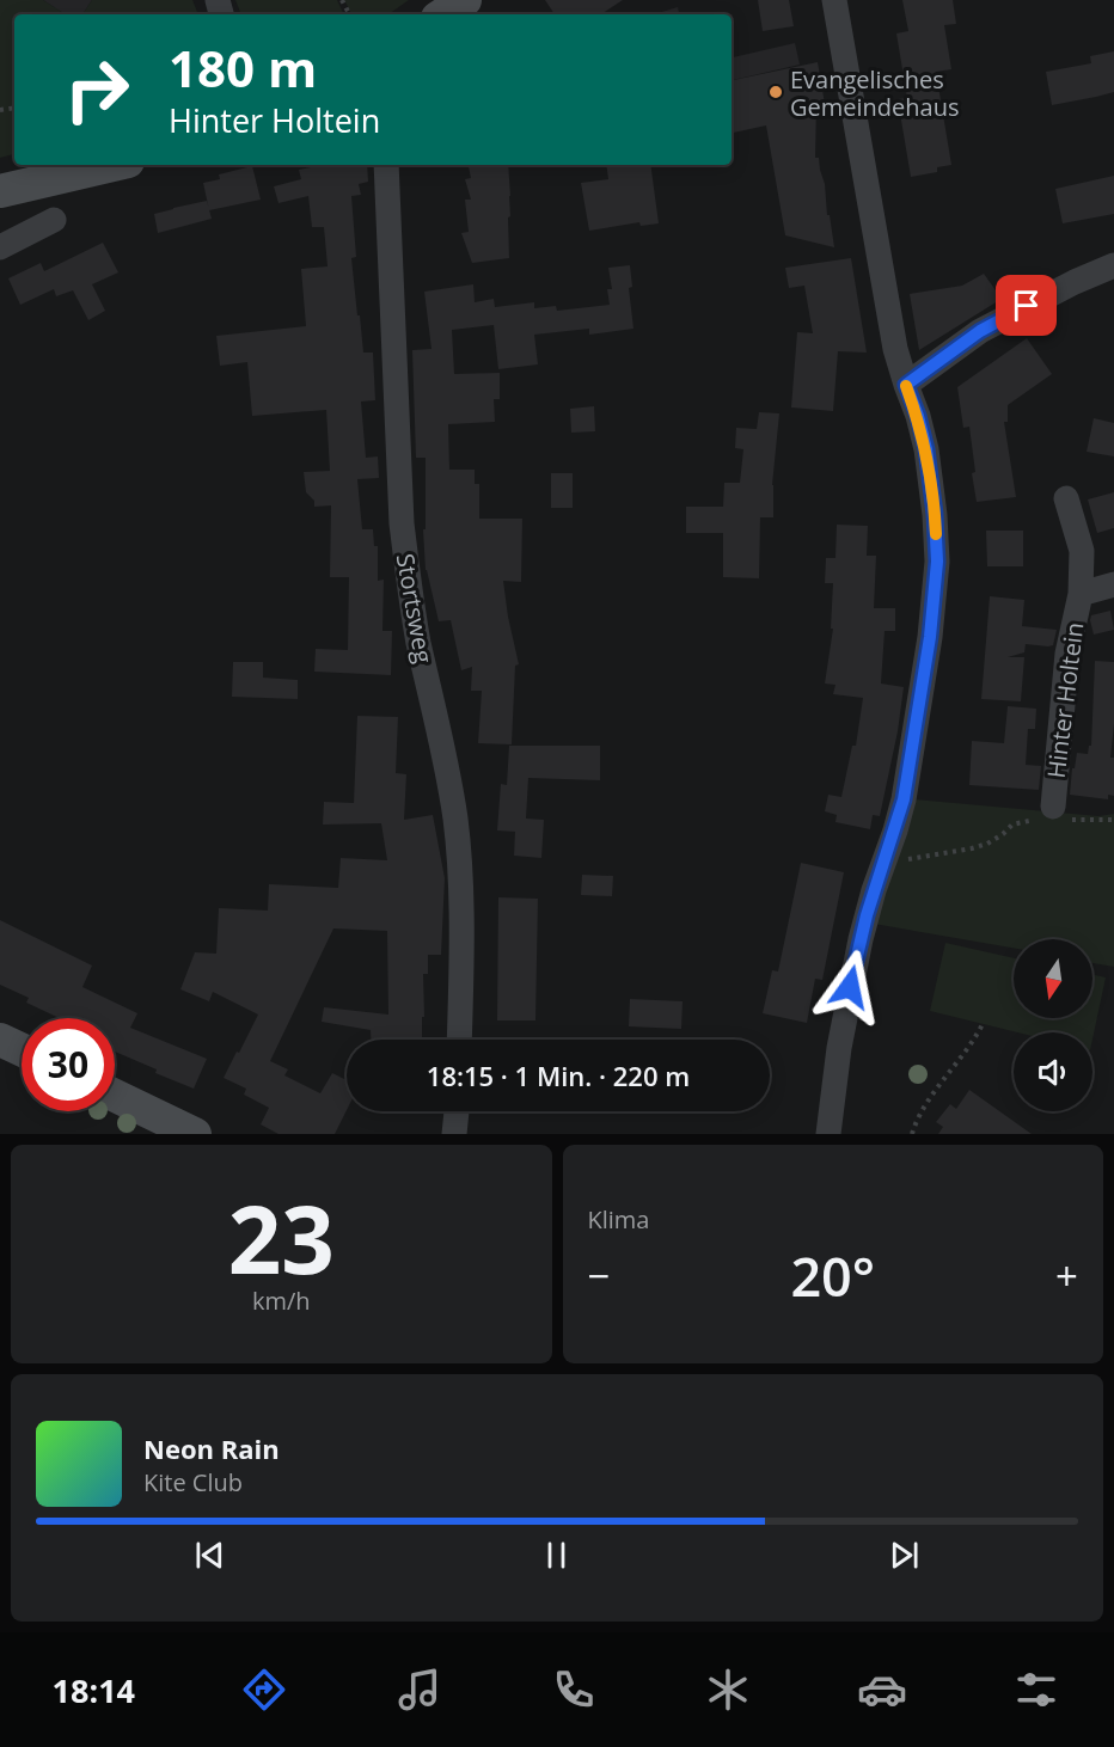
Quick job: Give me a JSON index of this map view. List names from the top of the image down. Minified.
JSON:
{"streets":{"street":["Stortsweg","Hinter Holtein"]},"places":["Evangelisches Gemeindehaus"],"north":"bottom","page":{"turn":["180 m","Hinter Holtein"],"limit":"30","trip":"18:15 · 1 Min. · 220 m","tile":[["23","km/h"],"Klima"],"heat":["−","20°","+"],"song":["Neon Rain","Kite Club"],"tabs":"18:14"}}
